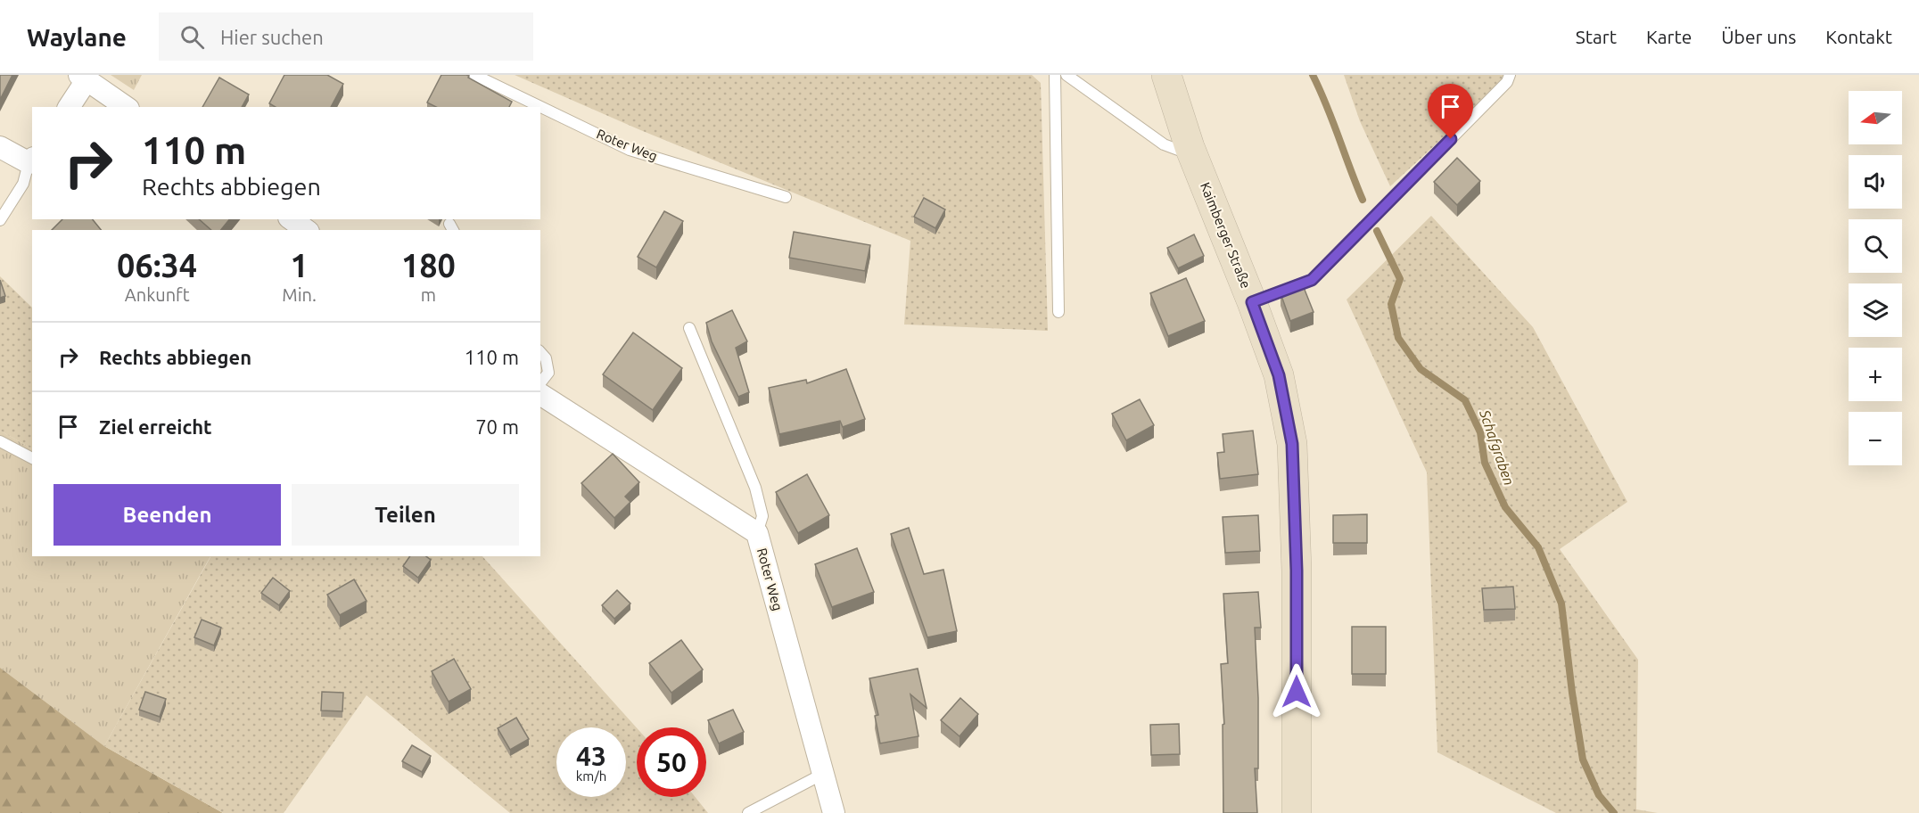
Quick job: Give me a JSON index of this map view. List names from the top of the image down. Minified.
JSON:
{"streets":{"main road":["Kaimberger Straße"],"street":["Roter Weg"]},"water":["Schafgraben"],"north":"left","page":{"header":"Waylane","search":"Hier suchen","nav":["Start","Karte","Über uns","Kontakt"],"map_buttons":["+","−"],"turn":["110 m","Rechts abbiegen"],"eta":["06:34","Ankunft","1","Min.","180","m"],"list":[{"name":"Rechts abbiegen","value":"110 m"},{"name":"Ziel erreicht","value":"70 m"}],"buttons":["Beenden","Teilen"],"speed":"43 km/h","limit":"50"}}
